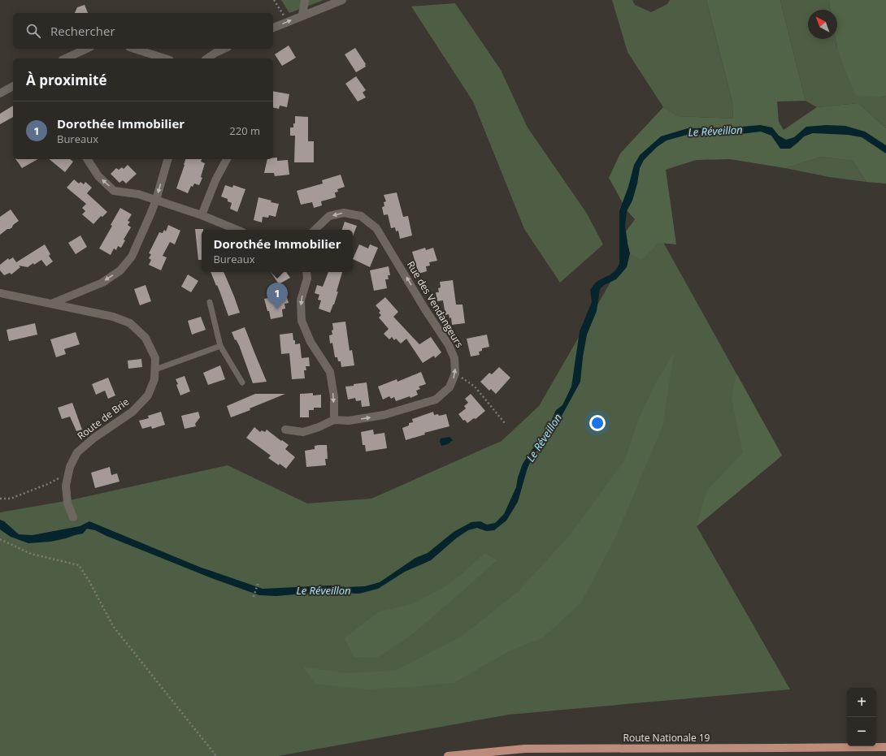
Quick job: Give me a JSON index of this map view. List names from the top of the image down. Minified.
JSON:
{"streets":{"main road":["Route Nationale 19"],"street":["Rue des Vendangeurs","Route de Brie"]},"water":["Le Réveillon"],"north":"top left","page":{"search":"Rechercher","heading":"À proximité","list":[{"mark":"1","name":"Dorothée Immobilier","note":"Bureaux","value":"220 m"}],"popup":["Dorothée Immobilier","Bureaux"],"pins":"1","map_buttons":["+","−"]}}
